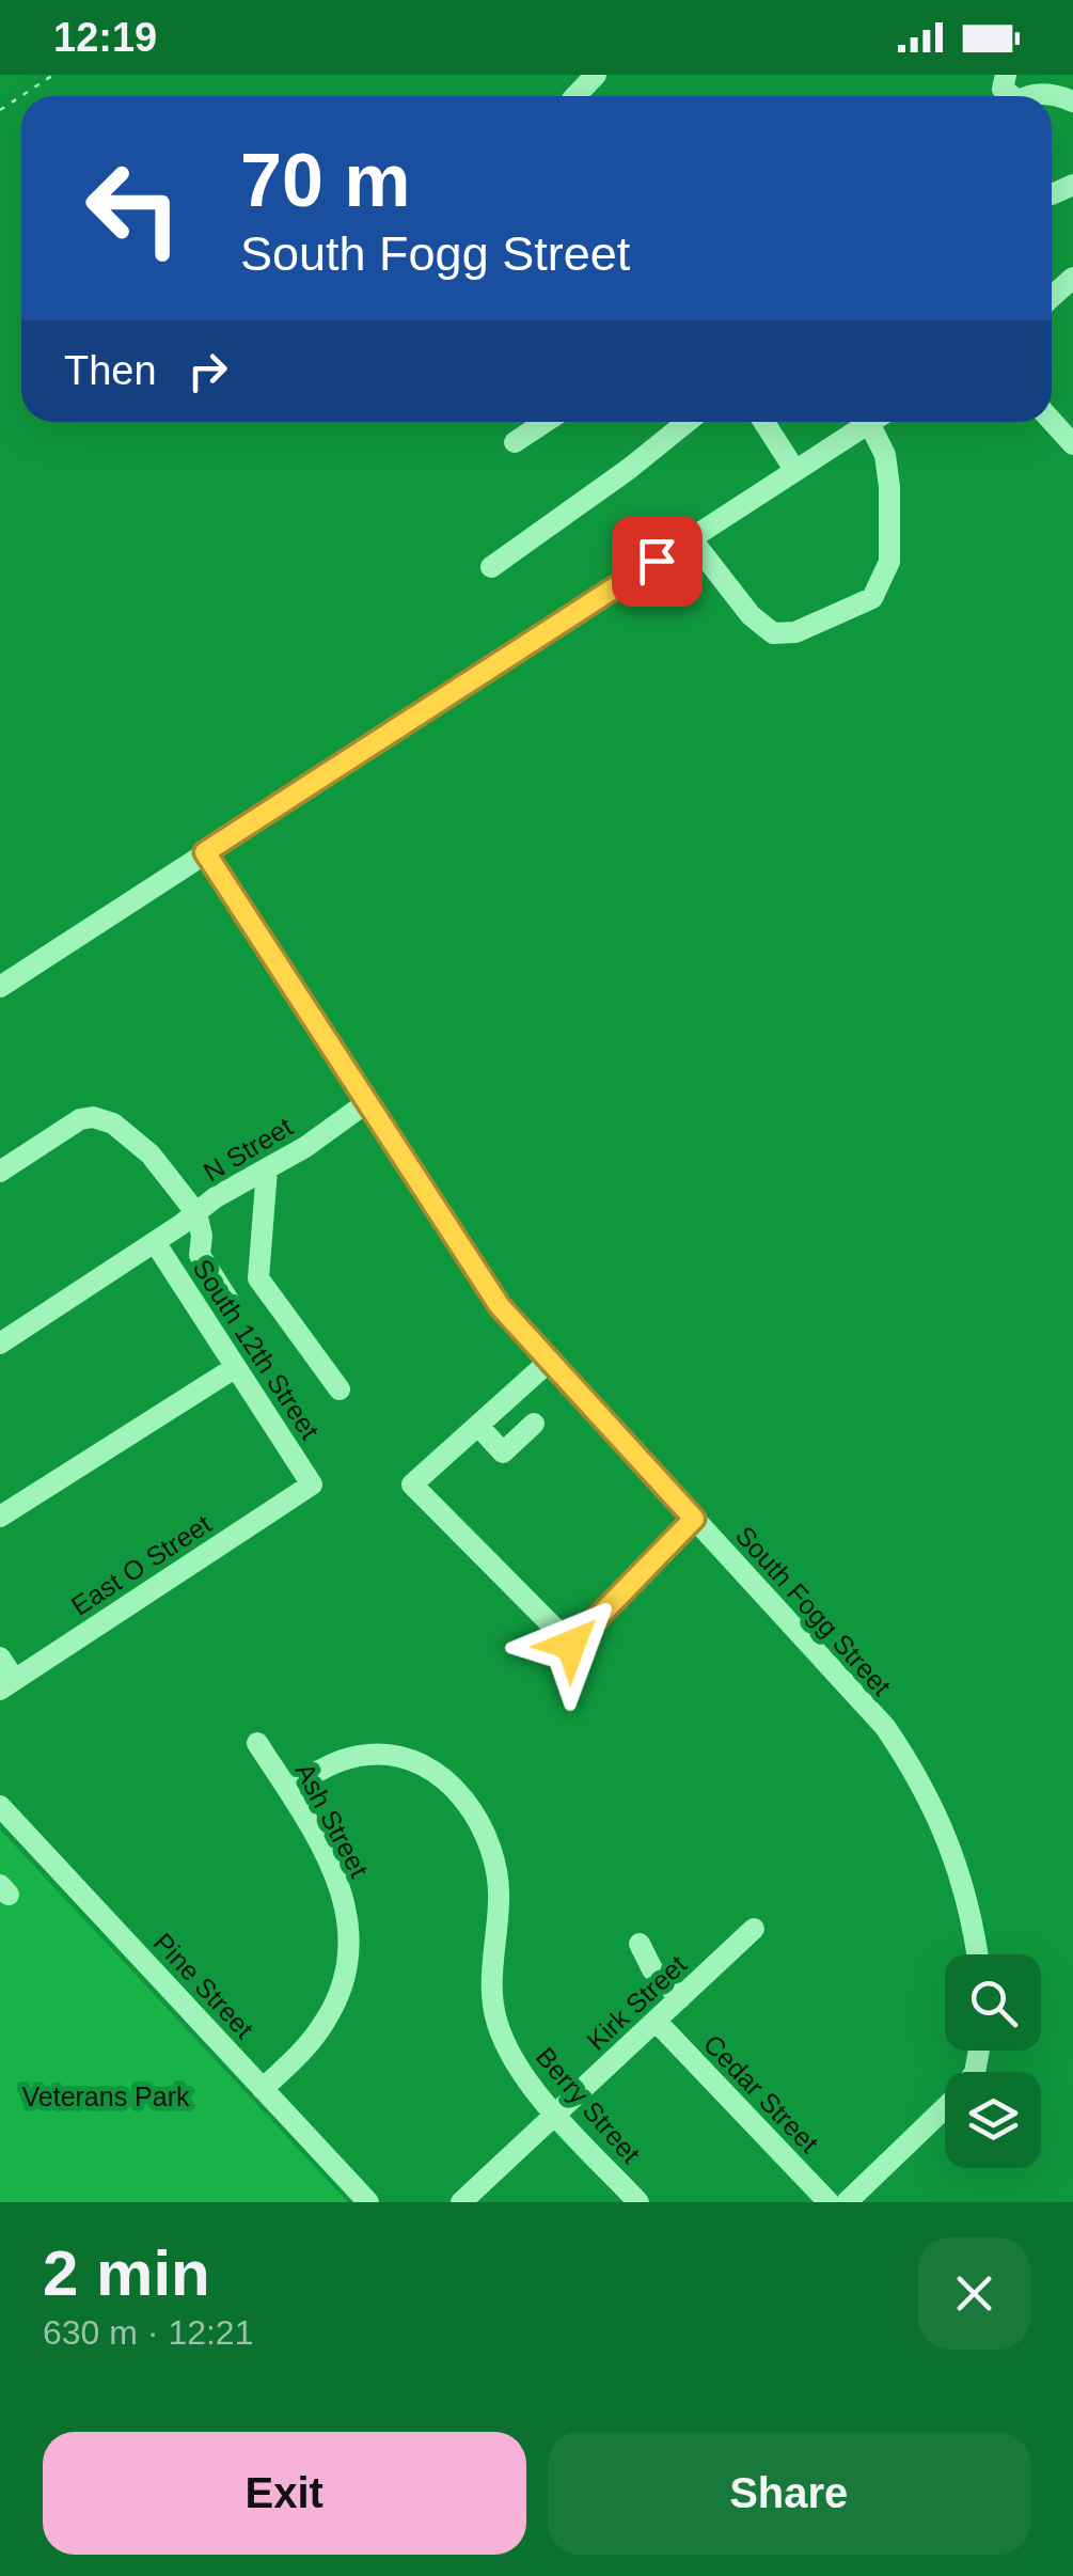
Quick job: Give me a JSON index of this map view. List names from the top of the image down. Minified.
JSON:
{"streets":{"street":["N Street","South 12th Street","East O Street","South Fogg Street","Ash Street","Pine Street","Kirk Street","Cedar Street","Berry Street"]},"crossings":[["N Street","South 12th Street"],["N Street","South Fogg Street"],["South 12th Street","East O Street"],["Ash Street","Pine Street"],["Ash Street","Berry Street"],["Kirk Street","Cedar Street"],["Kirk Street","Berry Street"]],"parks":["Veterans Park"],"page":{"status":"12:19","turn":["70 m","South Fogg Street"],"then":"Then","heading":["2 min","630 m · 12:21"],"buttons":["Exit","Share"]}}
